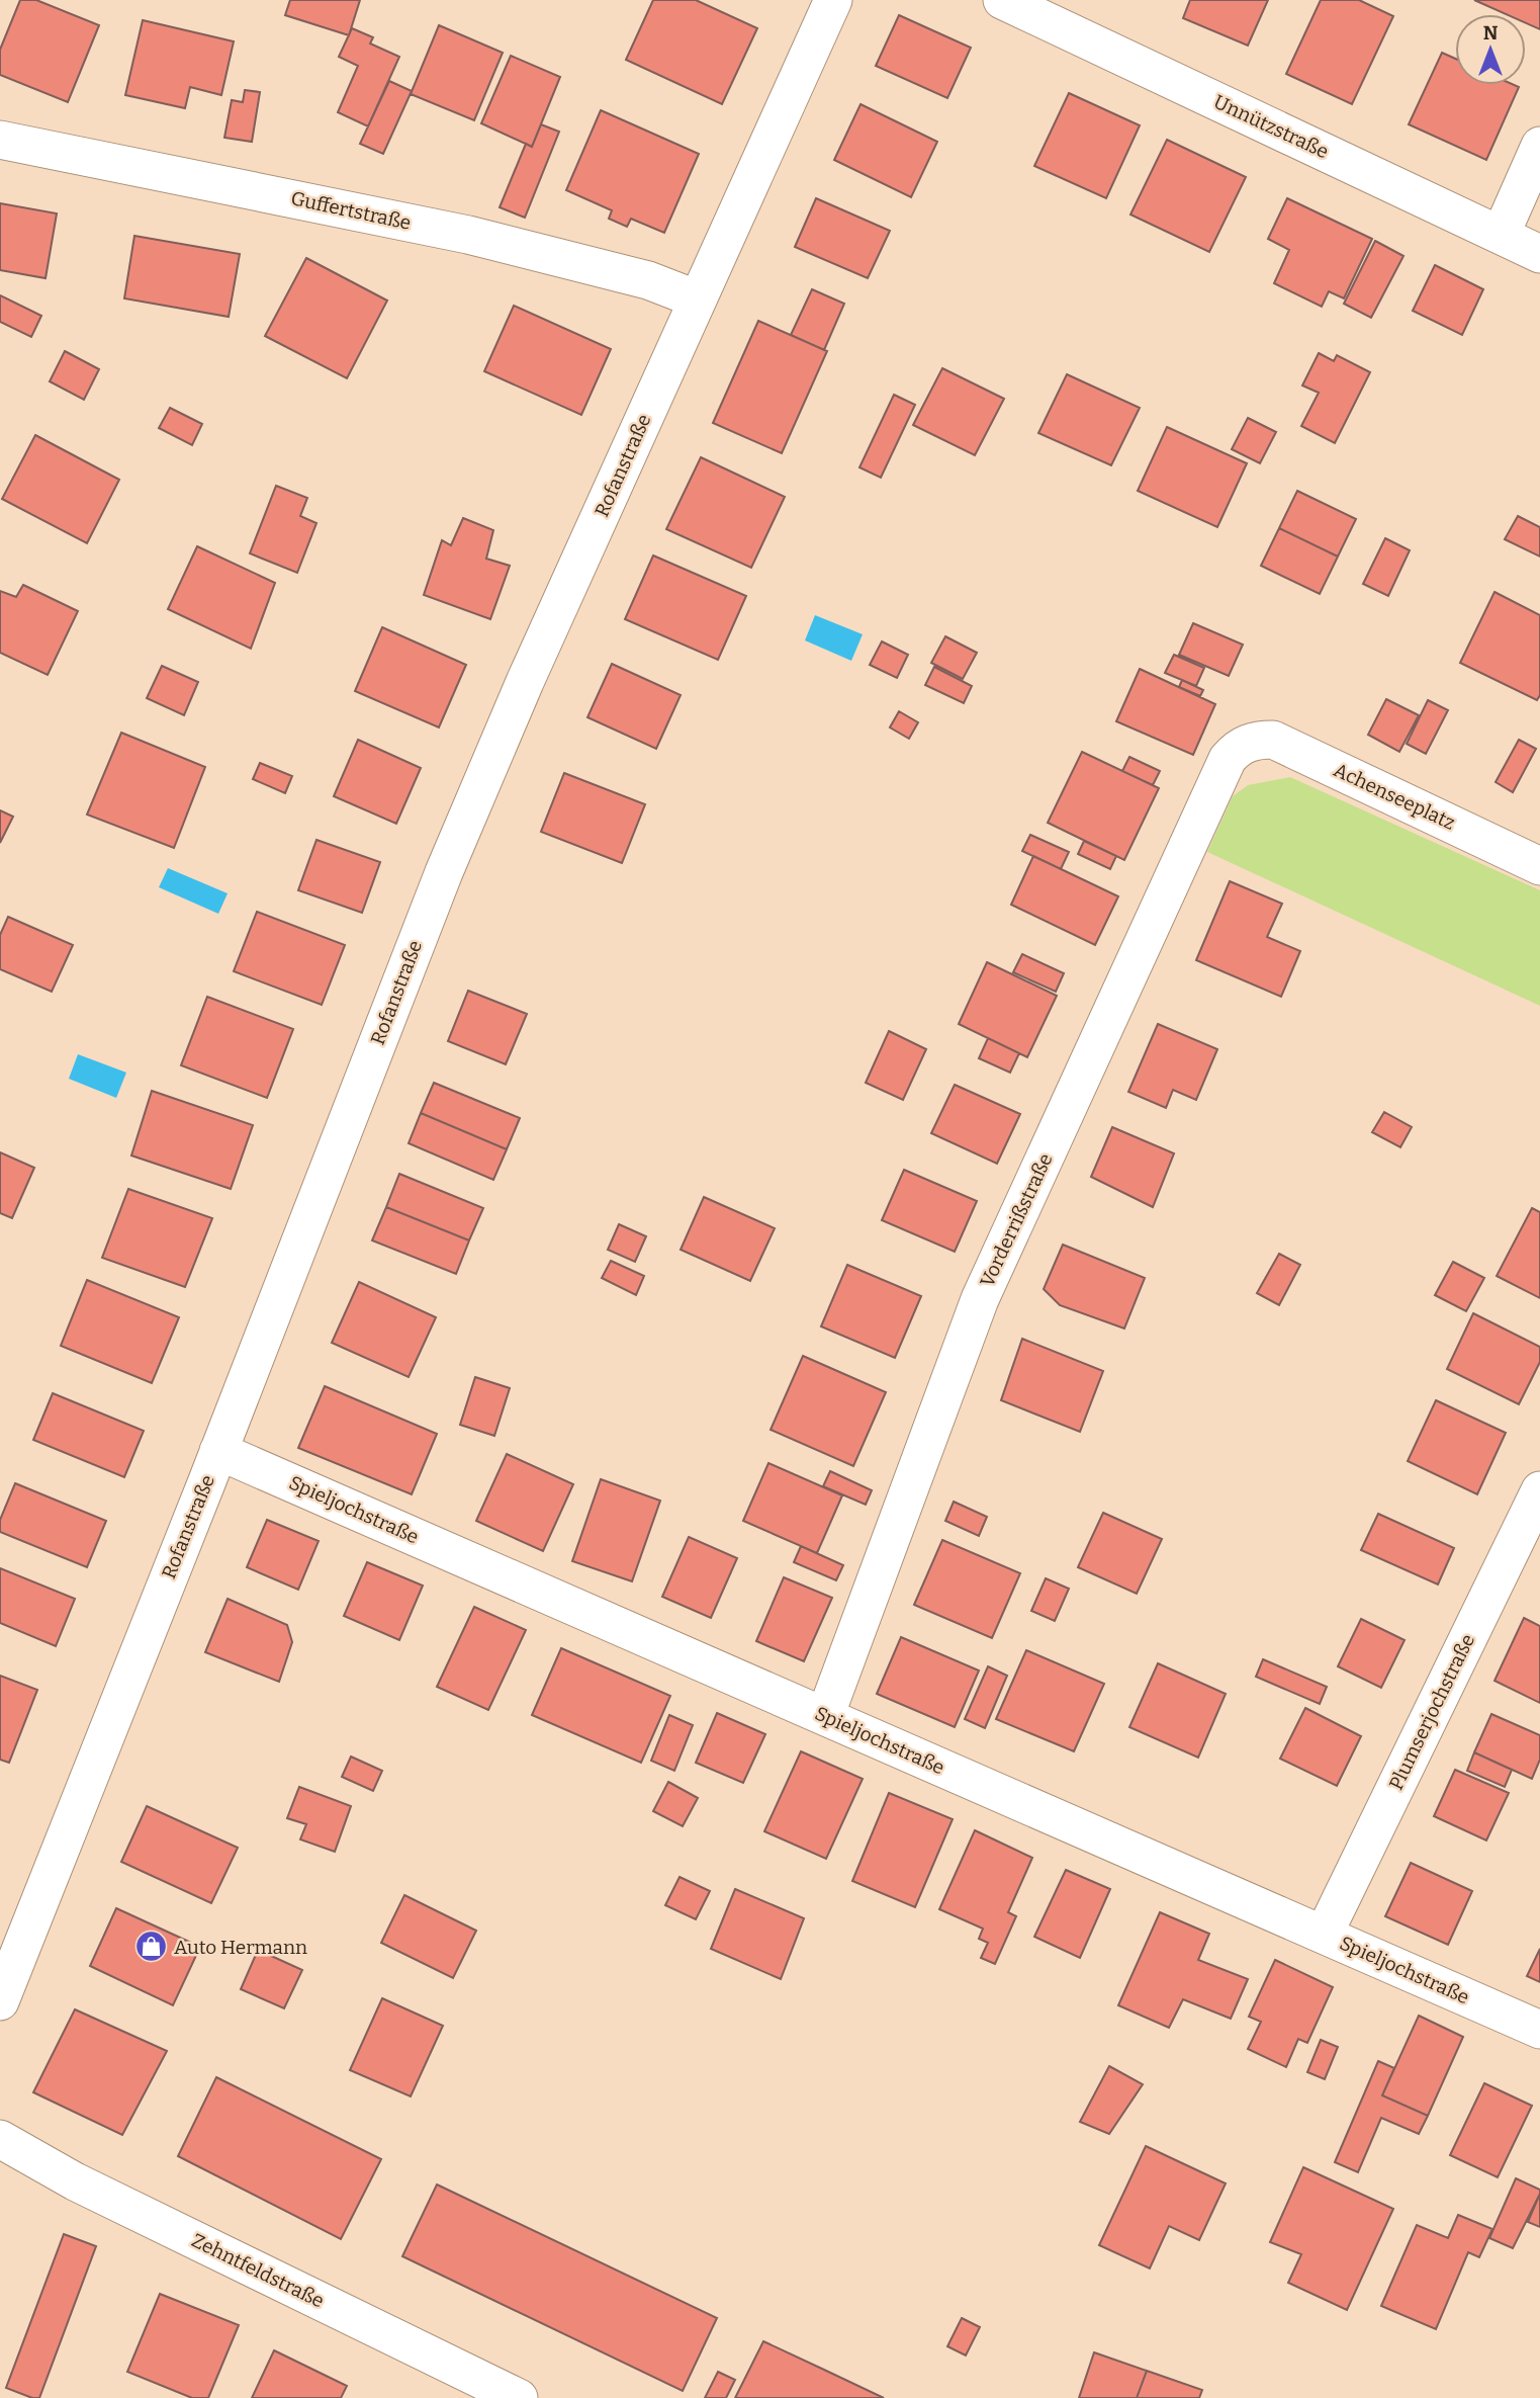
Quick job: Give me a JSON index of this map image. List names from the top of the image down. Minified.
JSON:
{"streets":{"street":["Unnützstraße","Guffertstraße","Rofanstraße","Achenseeplatz","Vorderrißstraße","Spieljochstraße","Plumserjochstraße","Zehntfeldstraße"]},"crossings":[["Guffertstraße","Rofanstraße"],["Rofanstraße","Spieljochstraße"],["Achenseeplatz","Vorderrißstraße"],["Vorderrißstraße","Spieljochstraße"],["Spieljochstraße","Plumserjochstraße"]],"places":{"shop":["Auto Hermann"]},"north":"top"}
